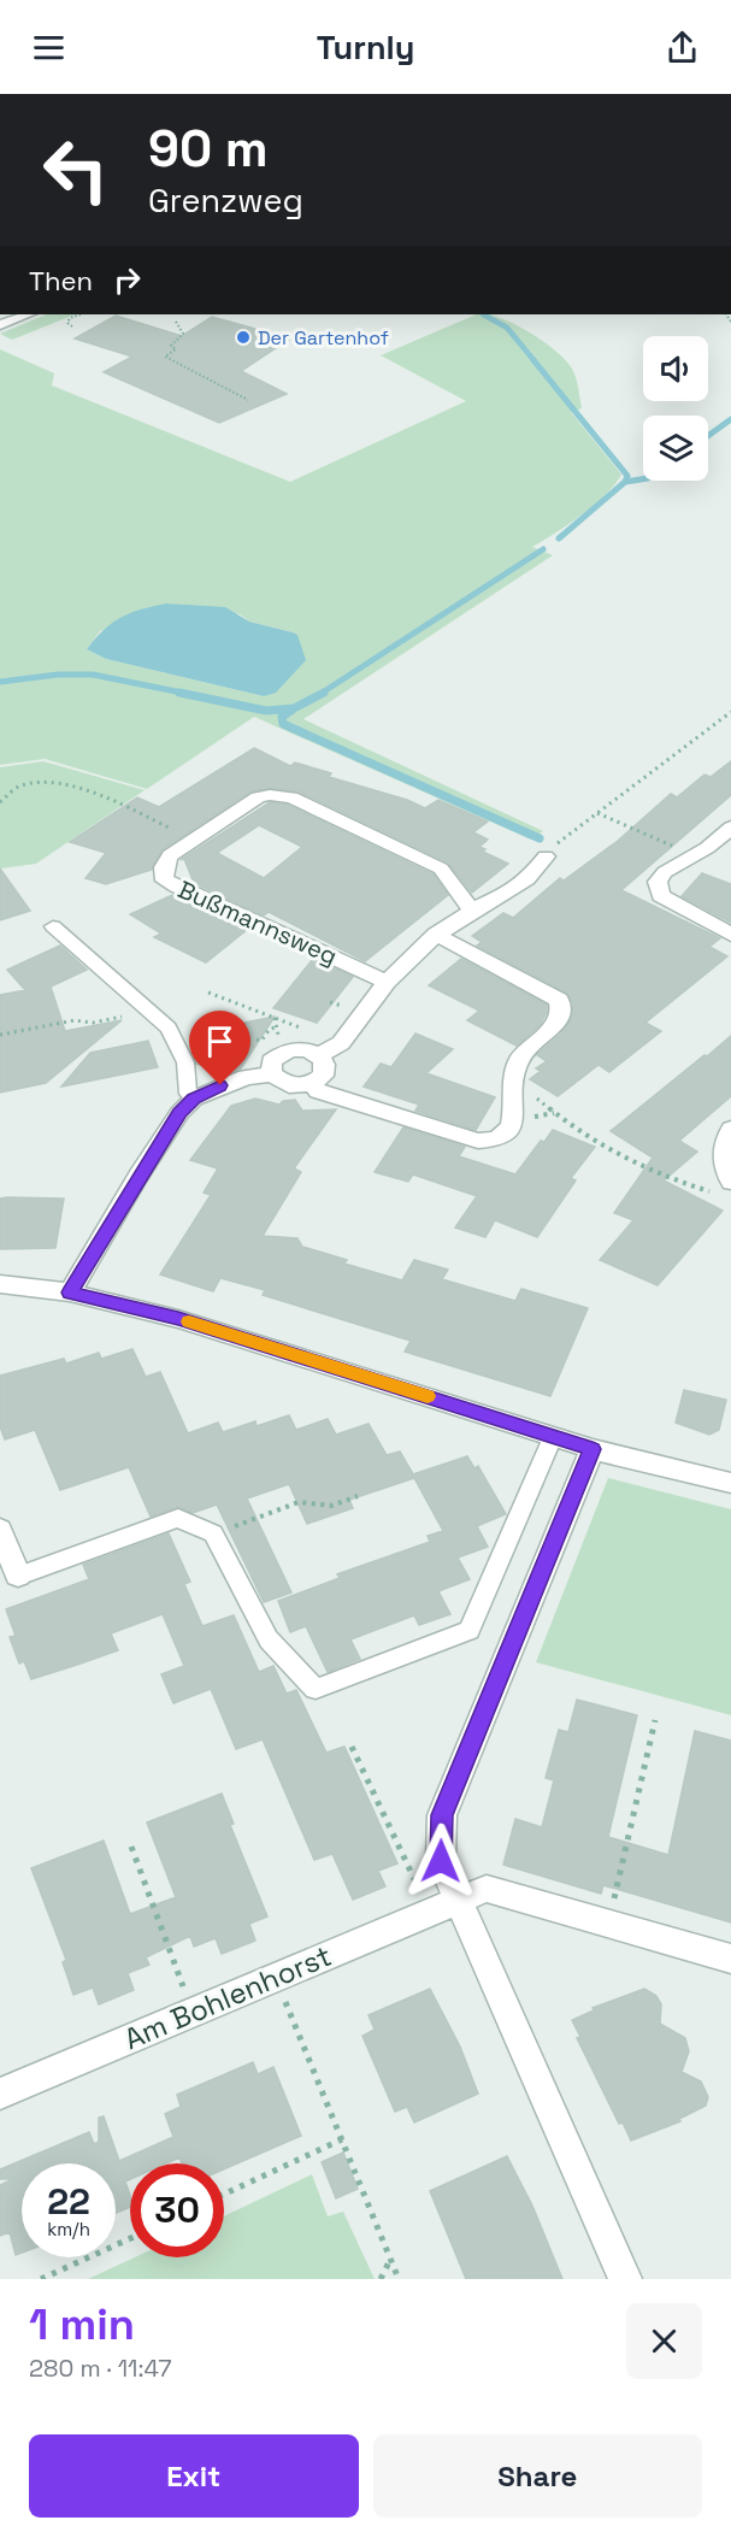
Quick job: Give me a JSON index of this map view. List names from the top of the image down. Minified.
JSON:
{"streets":{"street":["Bußmannsweg","Am Bohlenhorst"]},"places":["Der Gartenhof"],"page":{"header":"Turnly","turn":["90 m","Grenzweg"],"then":"Then","speed":"22 km/h","limit":"30","heading":["1 min","280 m · 11:47"],"buttons":["Exit","Share"]}}
